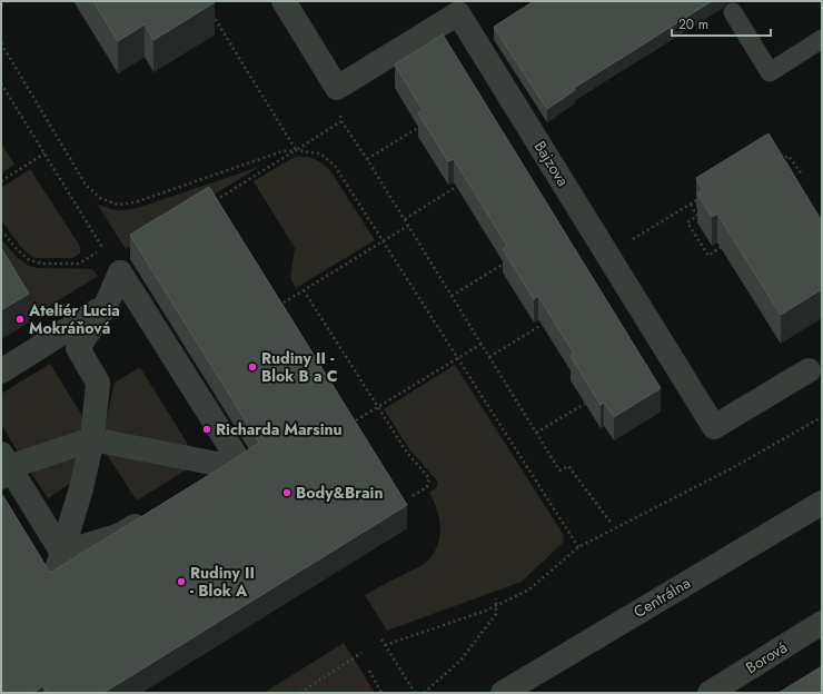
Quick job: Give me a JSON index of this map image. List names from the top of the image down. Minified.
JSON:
{"streets":{"street":["Bajzova","Centrálna","Borová"]},"places":["Ateliér Lucia Mokráňová","Rudiny II - Blok B a C","Richarda Marsinu","Body&Brain","Rudiny II - Blok A"],"scale_bar":"20 m"}
